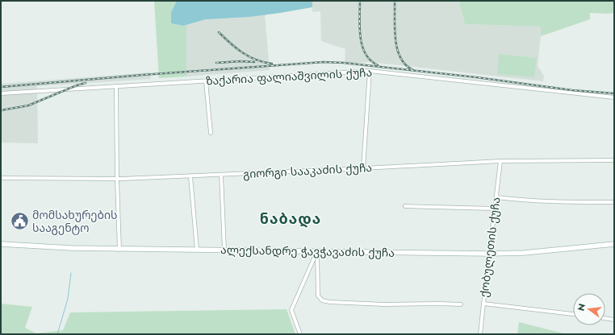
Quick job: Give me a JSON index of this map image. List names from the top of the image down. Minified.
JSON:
{"streets":{"street":["ზაქარია ფალიაშვილის ქუჩა","გიორგი სააკაძის ქუჩა","ქობულეთის ქუჩა","ალექსანდრე ჭავჭავაძის ქუჩა"]},"crossings":[["გიორგი სააკაძის ქუჩა","ქობულეთის ქუჩა"],["ქობულეთის ქუჩა","ალექსანდრე ჭავჭავაძის ქუჩა"]],"districts":["ნაბადა"],"places":{"public building":["მომსახურების სააგენტო"]},"north":"left"}
